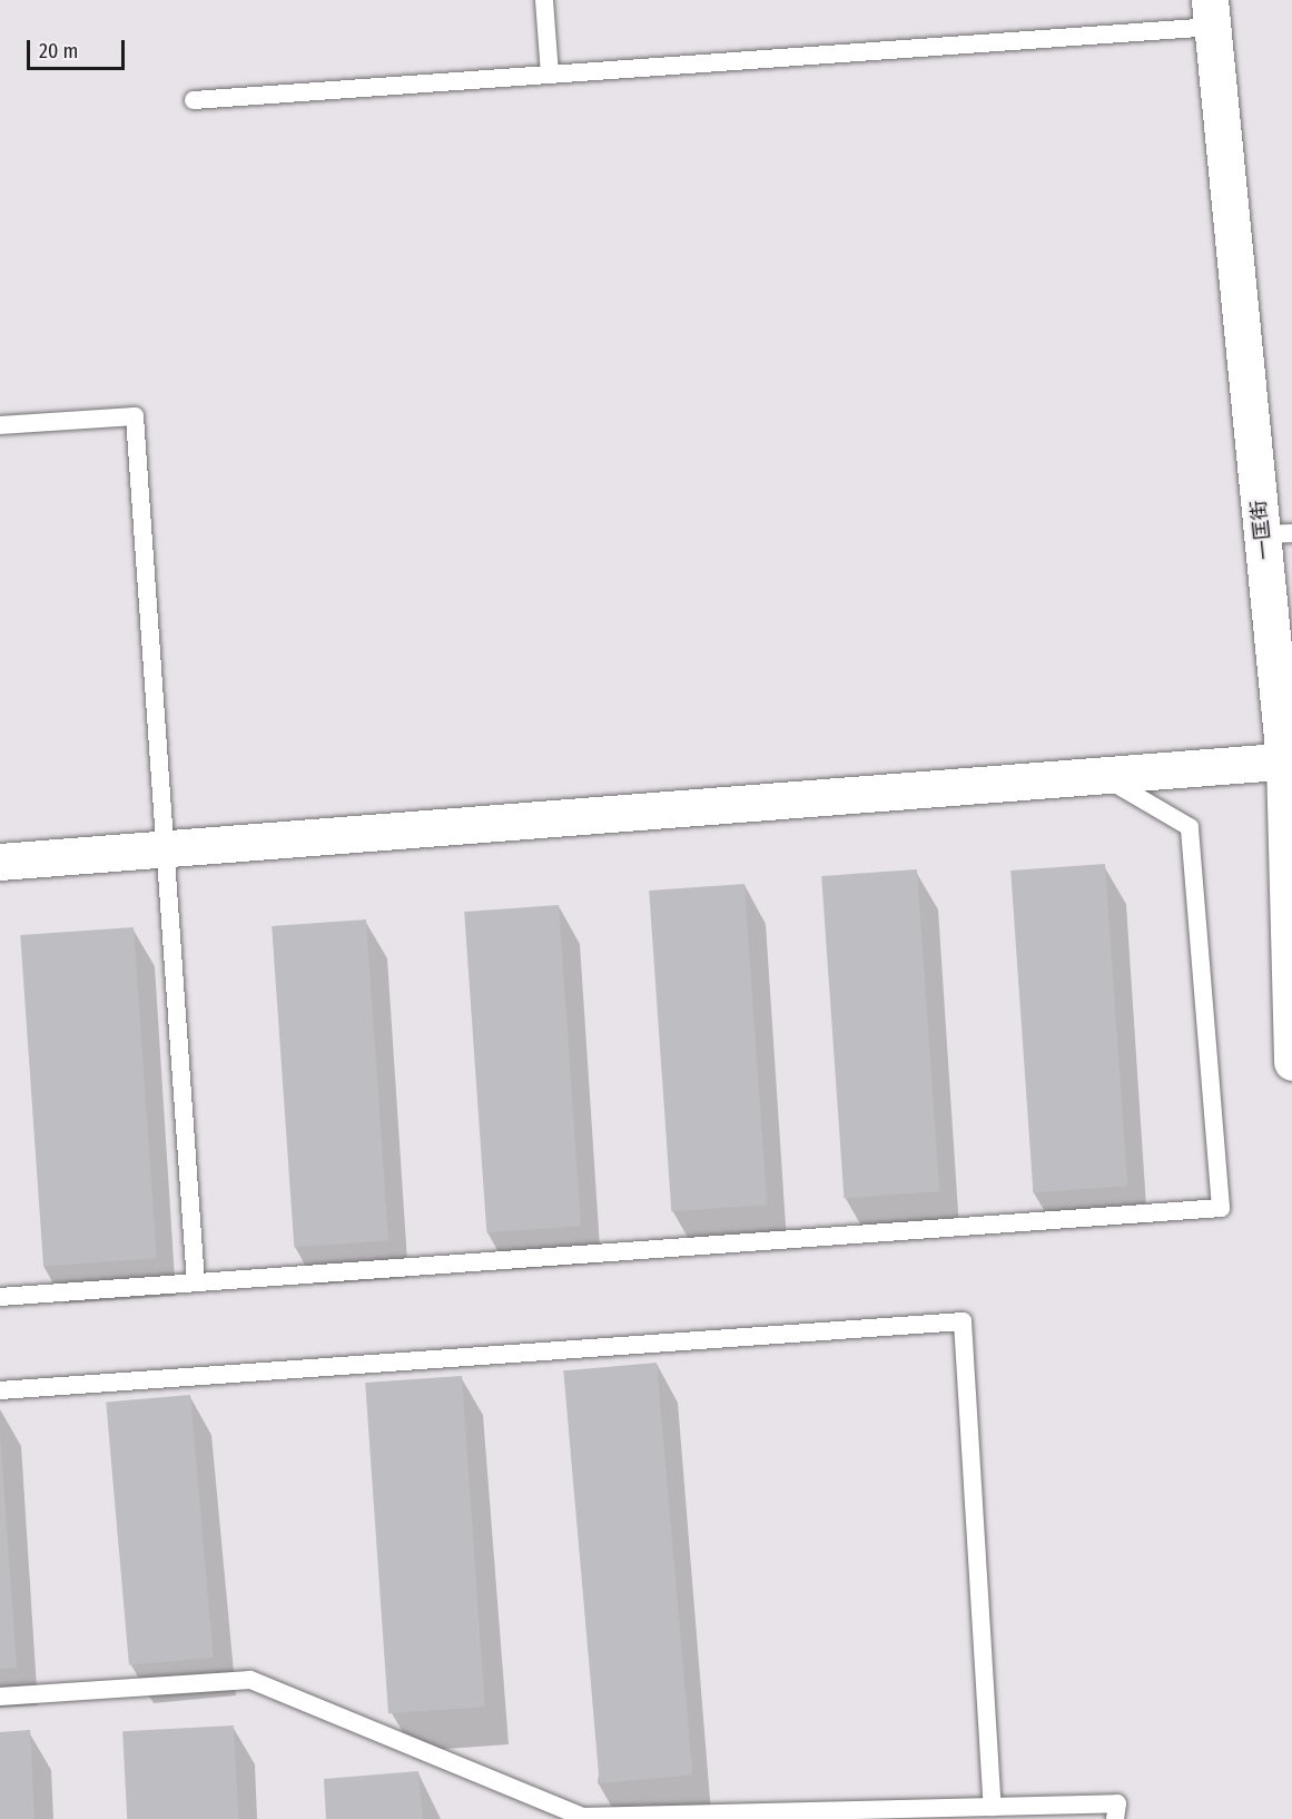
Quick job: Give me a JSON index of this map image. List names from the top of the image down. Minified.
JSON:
{"streets":{"street":["一匡街"]},"scale_bar":"20 m"}
